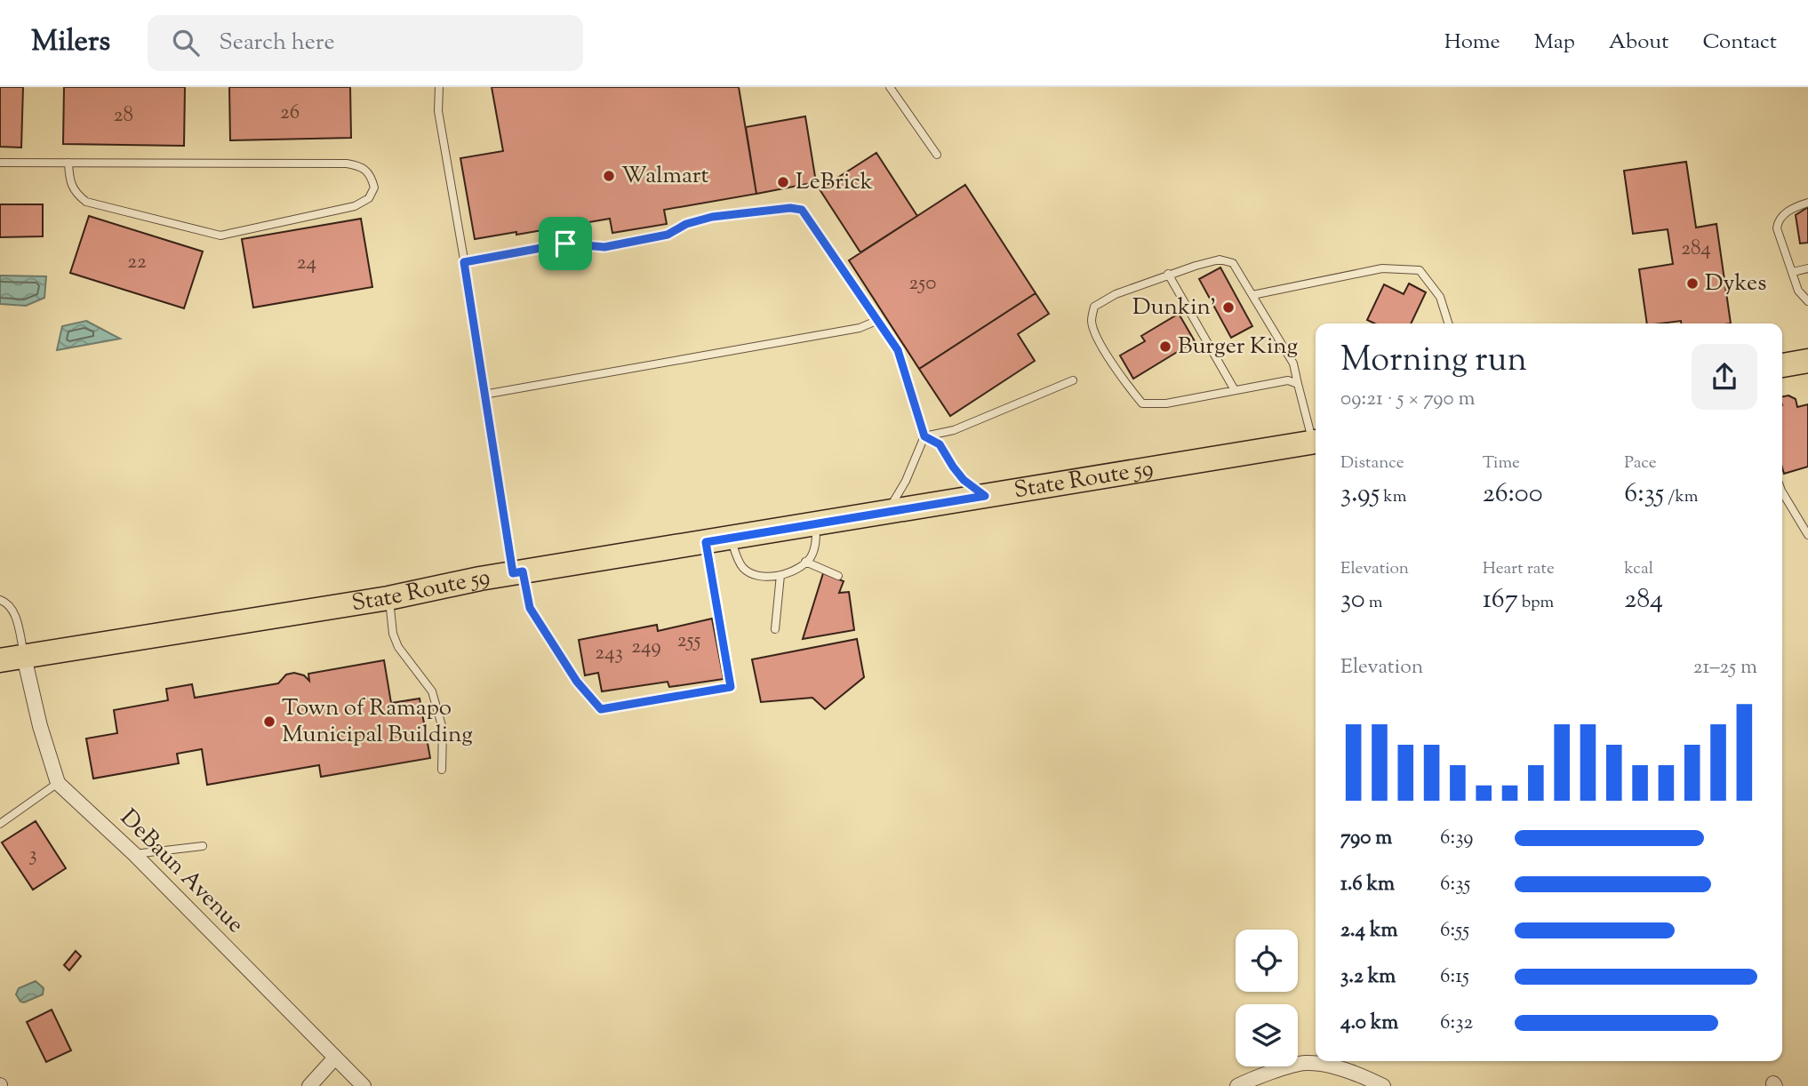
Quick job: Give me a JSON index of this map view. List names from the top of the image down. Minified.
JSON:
{"streets":{"main road":["State Route 59"],"street":["DeBaun Avenue"]},"crossings":[["State Route 59","DeBaun Avenue"]],"places":["Walmart","LeBrick","Dykes","Dunkin'","Burger King","Town of Ramapo Municipal Building"],"house_numbers":["26","28","284","22","24","250","255","249","243","3"],"page":{"header":"Milers","search":"Search here","nav":["Home","Map","About","Contact"],"heading":["Morning run","09:21 · 5 × 790 m"],"stats":[["Distance","3.95 km"],["Time","26:00"],["Pace","6:35 /km"],["Elevation","30 m"],["Heart rate","167 bpm"],["kcal","284"]],"chart":["Elevation","21–25 m"],"list":[{"name":"790 m","note":"6:39"},{"name":"1.6 km","note":"6:35"},{"name":"2.4 km","note":"6:55"},{"name":"3.2 km","note":"6:15"},{"name":"4.0 km","note":"6:32"}]}}
